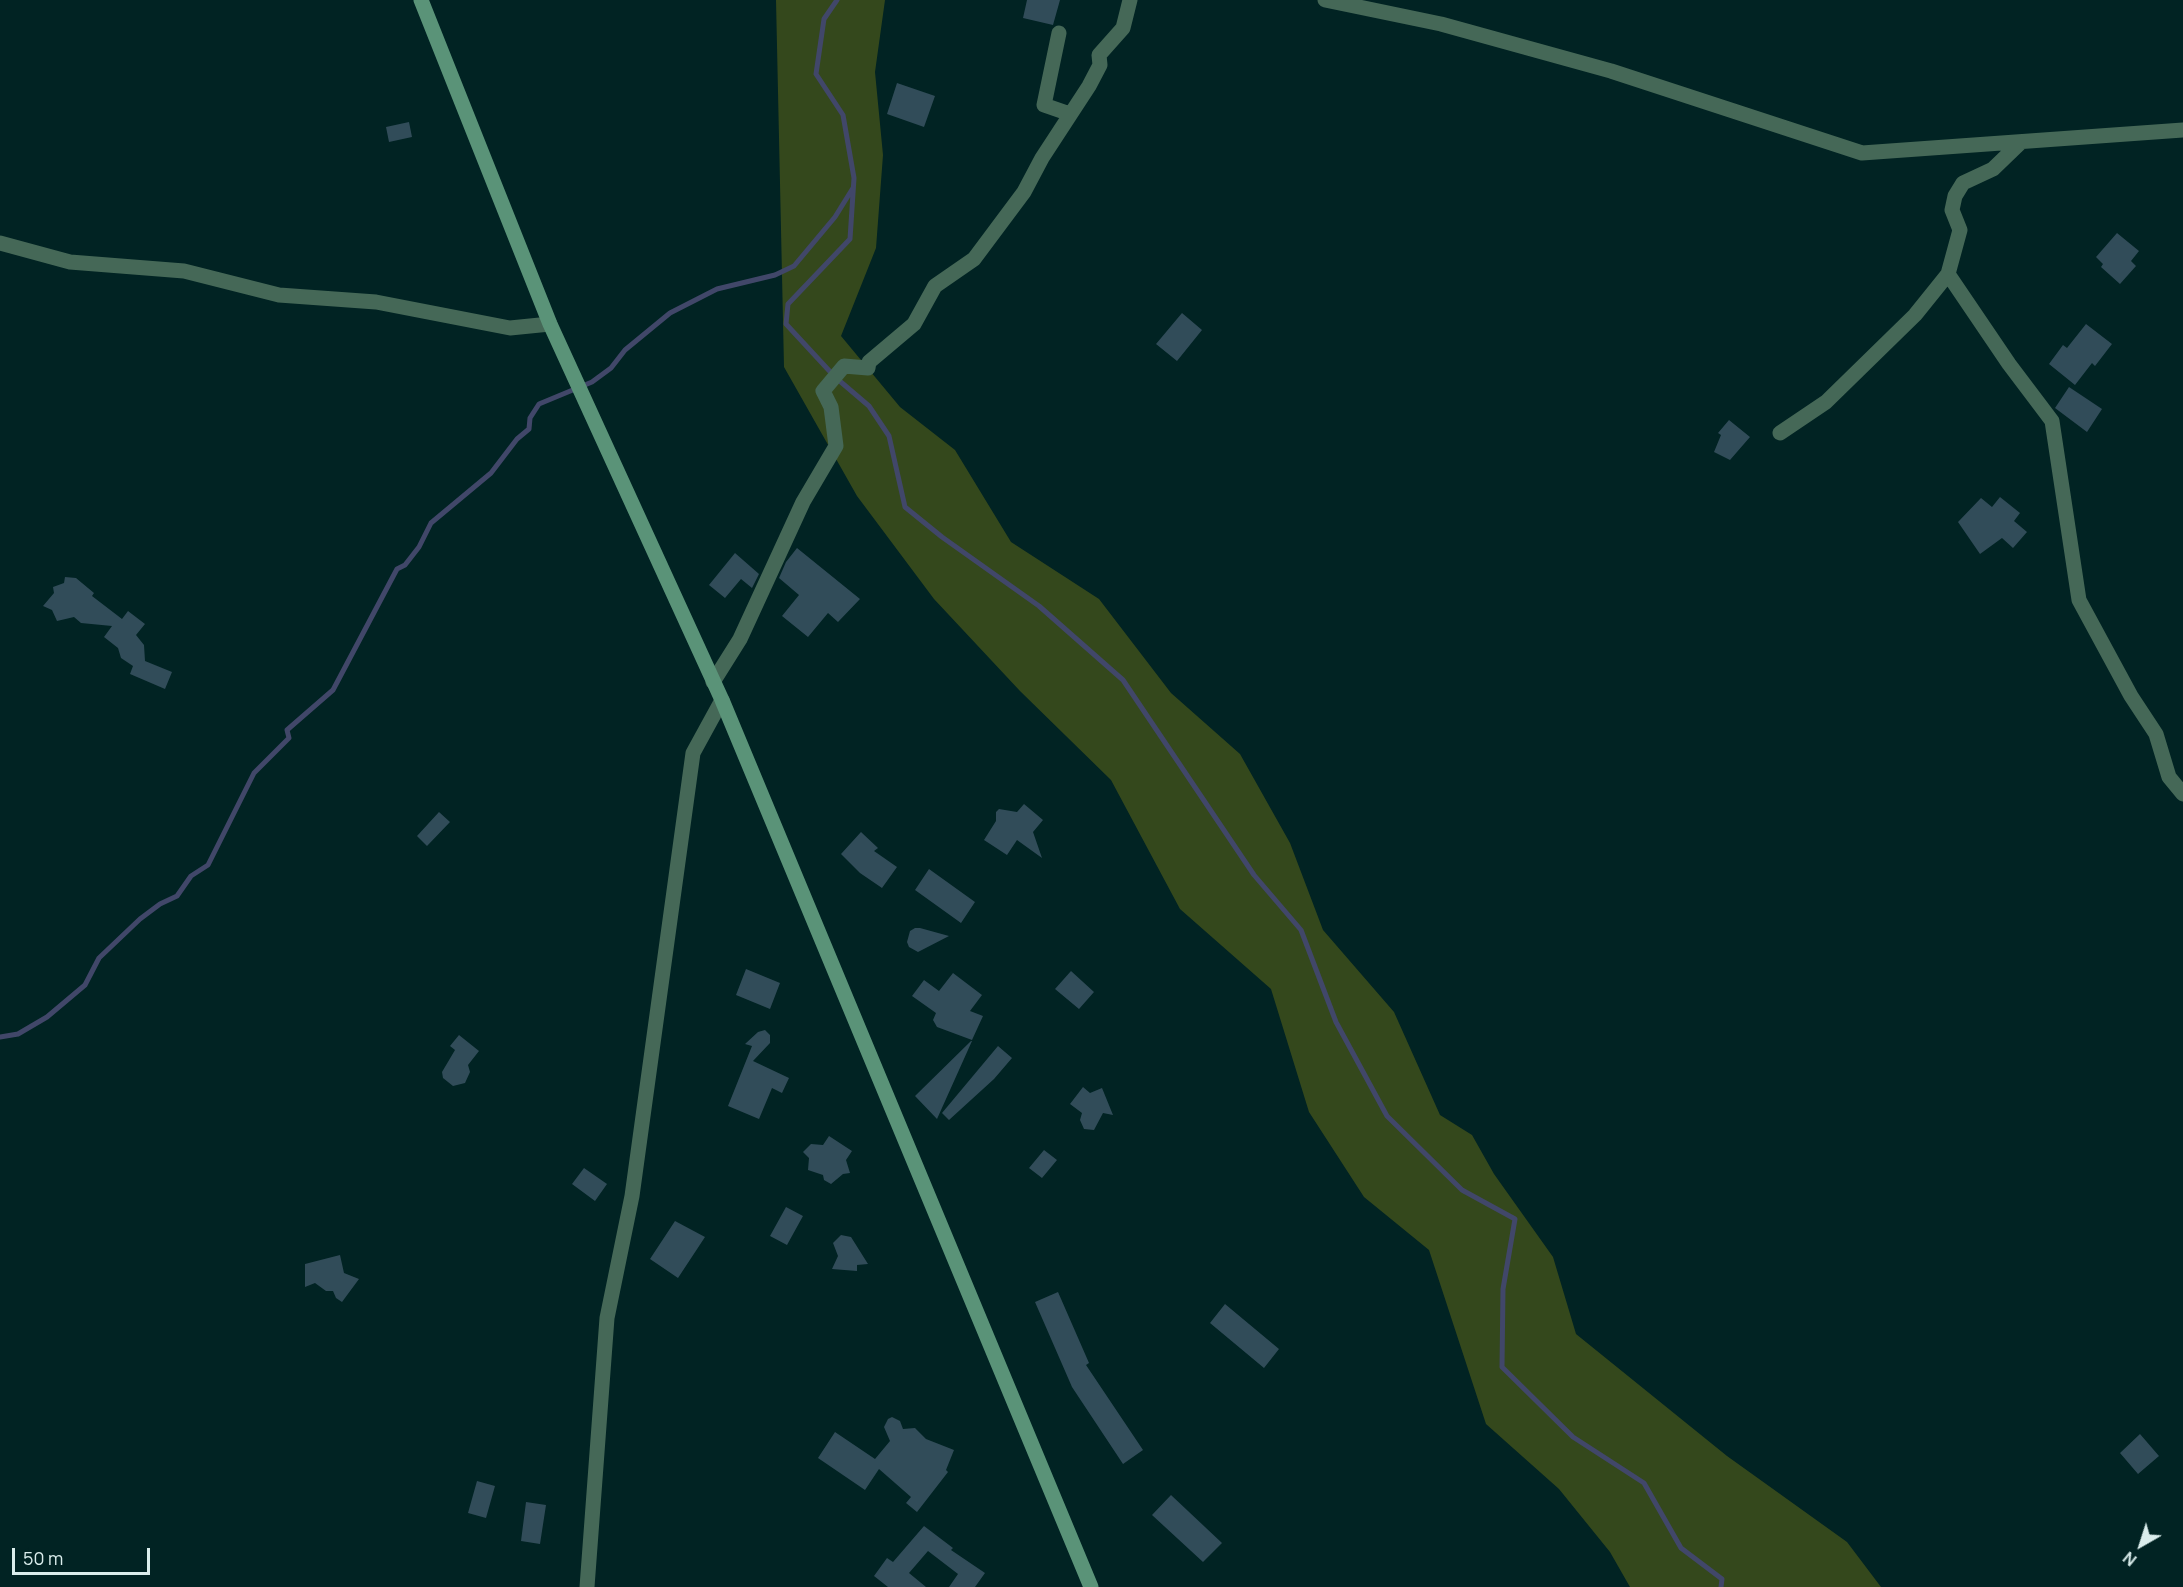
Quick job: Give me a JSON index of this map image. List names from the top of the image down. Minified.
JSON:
{"scale_bar":"50 m","north":"bottom left"}
